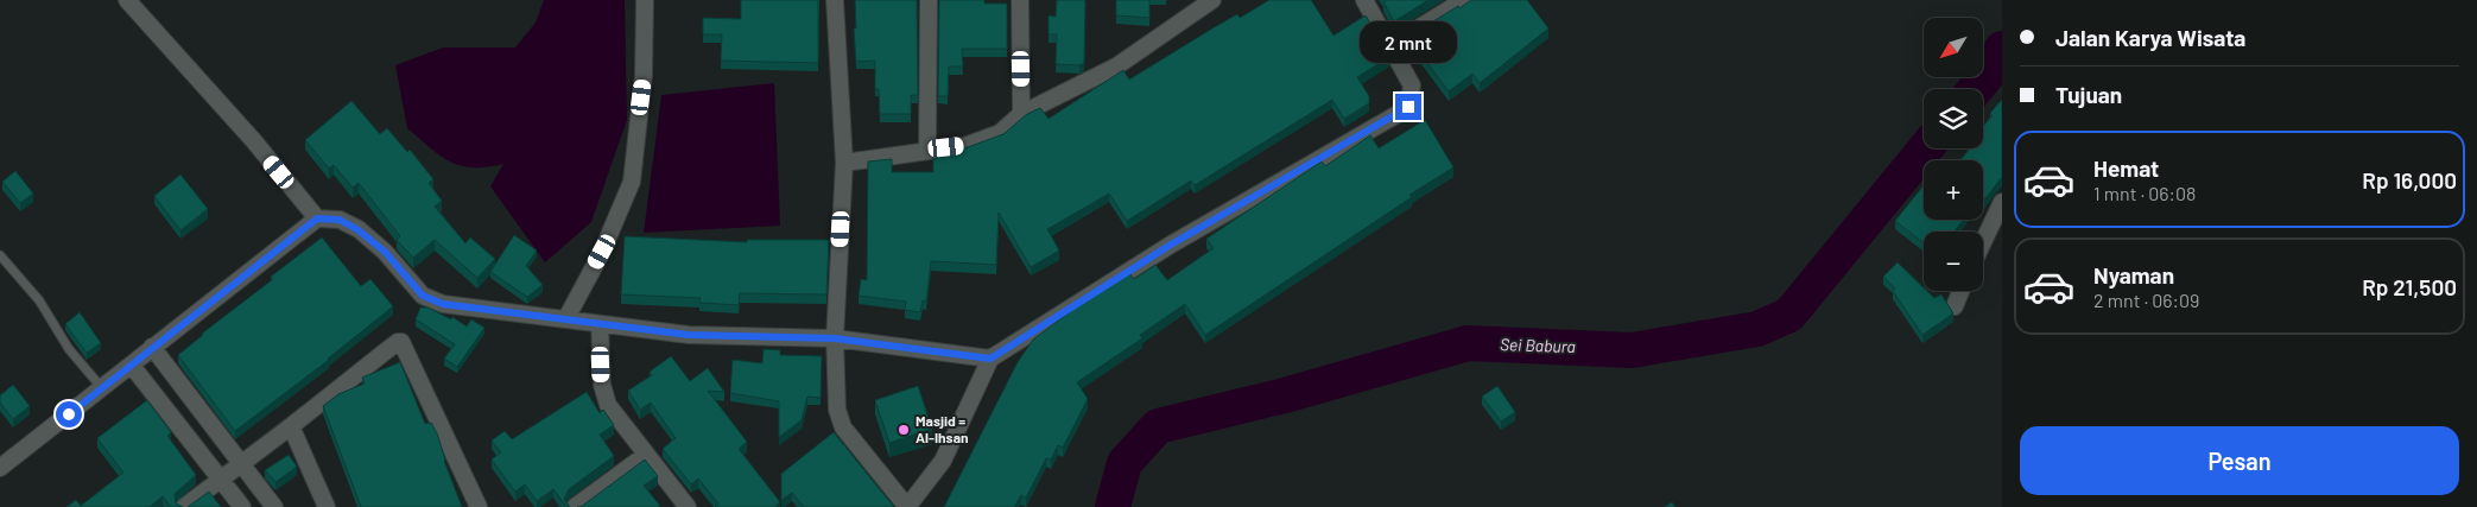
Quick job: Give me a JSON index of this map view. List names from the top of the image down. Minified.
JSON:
{"water":["Sei Babura"],"places":["Masjid = Al-Ihsan"],"north":"bottom left","page":{"banner":["Jalan Karya Wisata","Tujuan"],"map_buttons":["+","−"],"bubble":"2 mnt","list":[{"name":"Hemat","note":"1 mnt · 06:08","value":"Rp 16,000"},{"name":"Nyaman","note":"2 mnt · 06:09","value":"Rp 21,500"}],"buttons":"Pesan"}}
